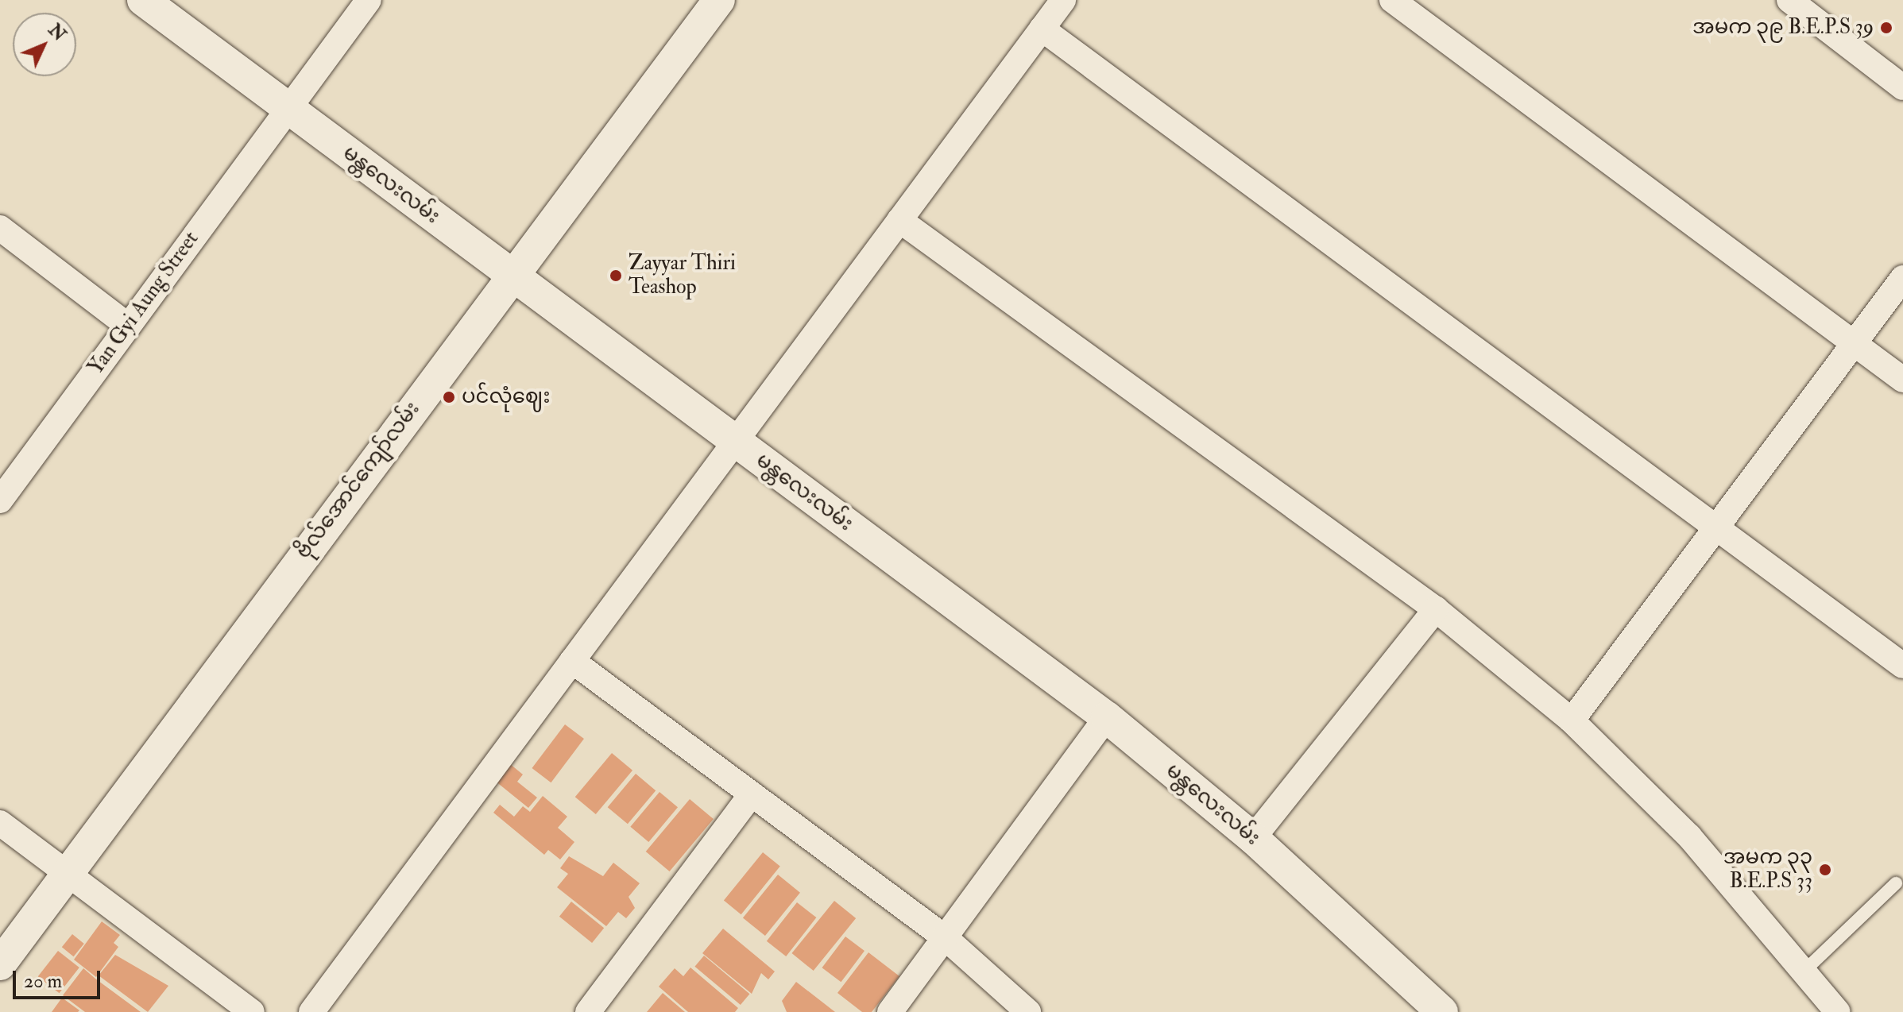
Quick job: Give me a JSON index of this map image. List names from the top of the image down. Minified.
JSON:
{"streets":{"street":["မန္တလေးလမ်း","Yan Gyi Aung Street","ဗိုလ်အောင်ကျော်လမ်း"]},"crossings":[["မန္တလေးလမ်း","Yan Gyi Aung Street"],["မန္တလေးလမ်း","ဗိုလ်အောင်ကျော်လမ်း"]],"places":["အမက ၃၉ B.E.P.S 39","Zayyar Thiri Teashop","ပင်လုံဈေး","အမက ၃၃ B.E.P.S 33"],"scale_bar":"20 m","north":"top right"}
